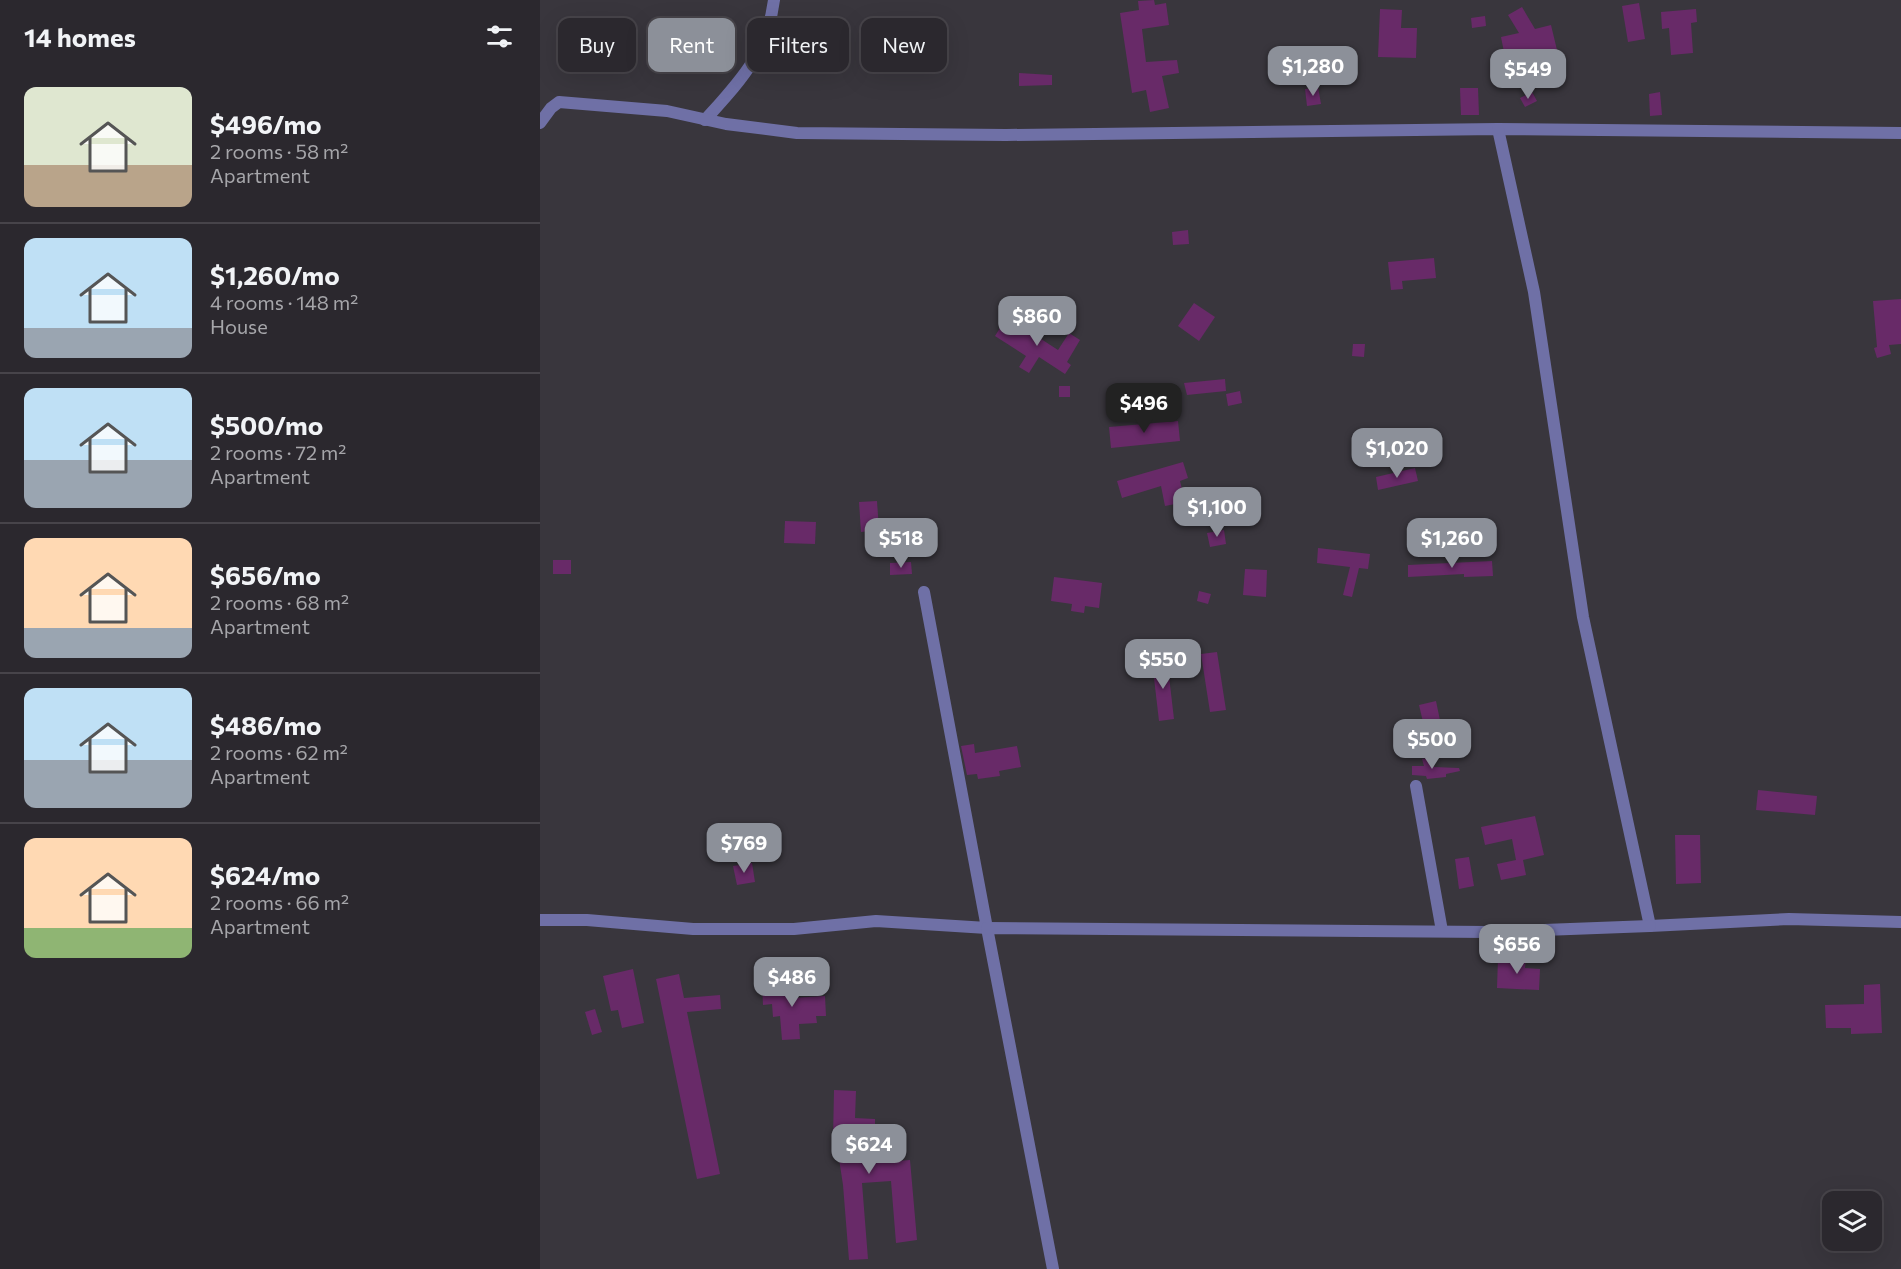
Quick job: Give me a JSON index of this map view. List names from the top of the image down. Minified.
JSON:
{"page":{"heading":"14 homes","chip":["Buy","Rent","Filters","New"],"price":["$1,280","$549","$860","$496","$1,020","$1,100","$518","$1,260","$550","$500","$769","$656","$486","$624"],"list":[{"name":"$496/mo","note":"2 rooms · 58 m² · Apartment"},{"name":"$1,260/mo","note":"4 rooms · 148 m² · House"},{"name":"$500/mo","note":"2 rooms · 72 m² · Apartment"},{"name":"$656/mo","note":"2 rooms · 68 m² · Apartment"},{"name":"$486/mo","note":"2 rooms · 62 m² · Apartment"},{"name":"$624/mo","note":"2 rooms · 66 m² · Apartment"}]}}
